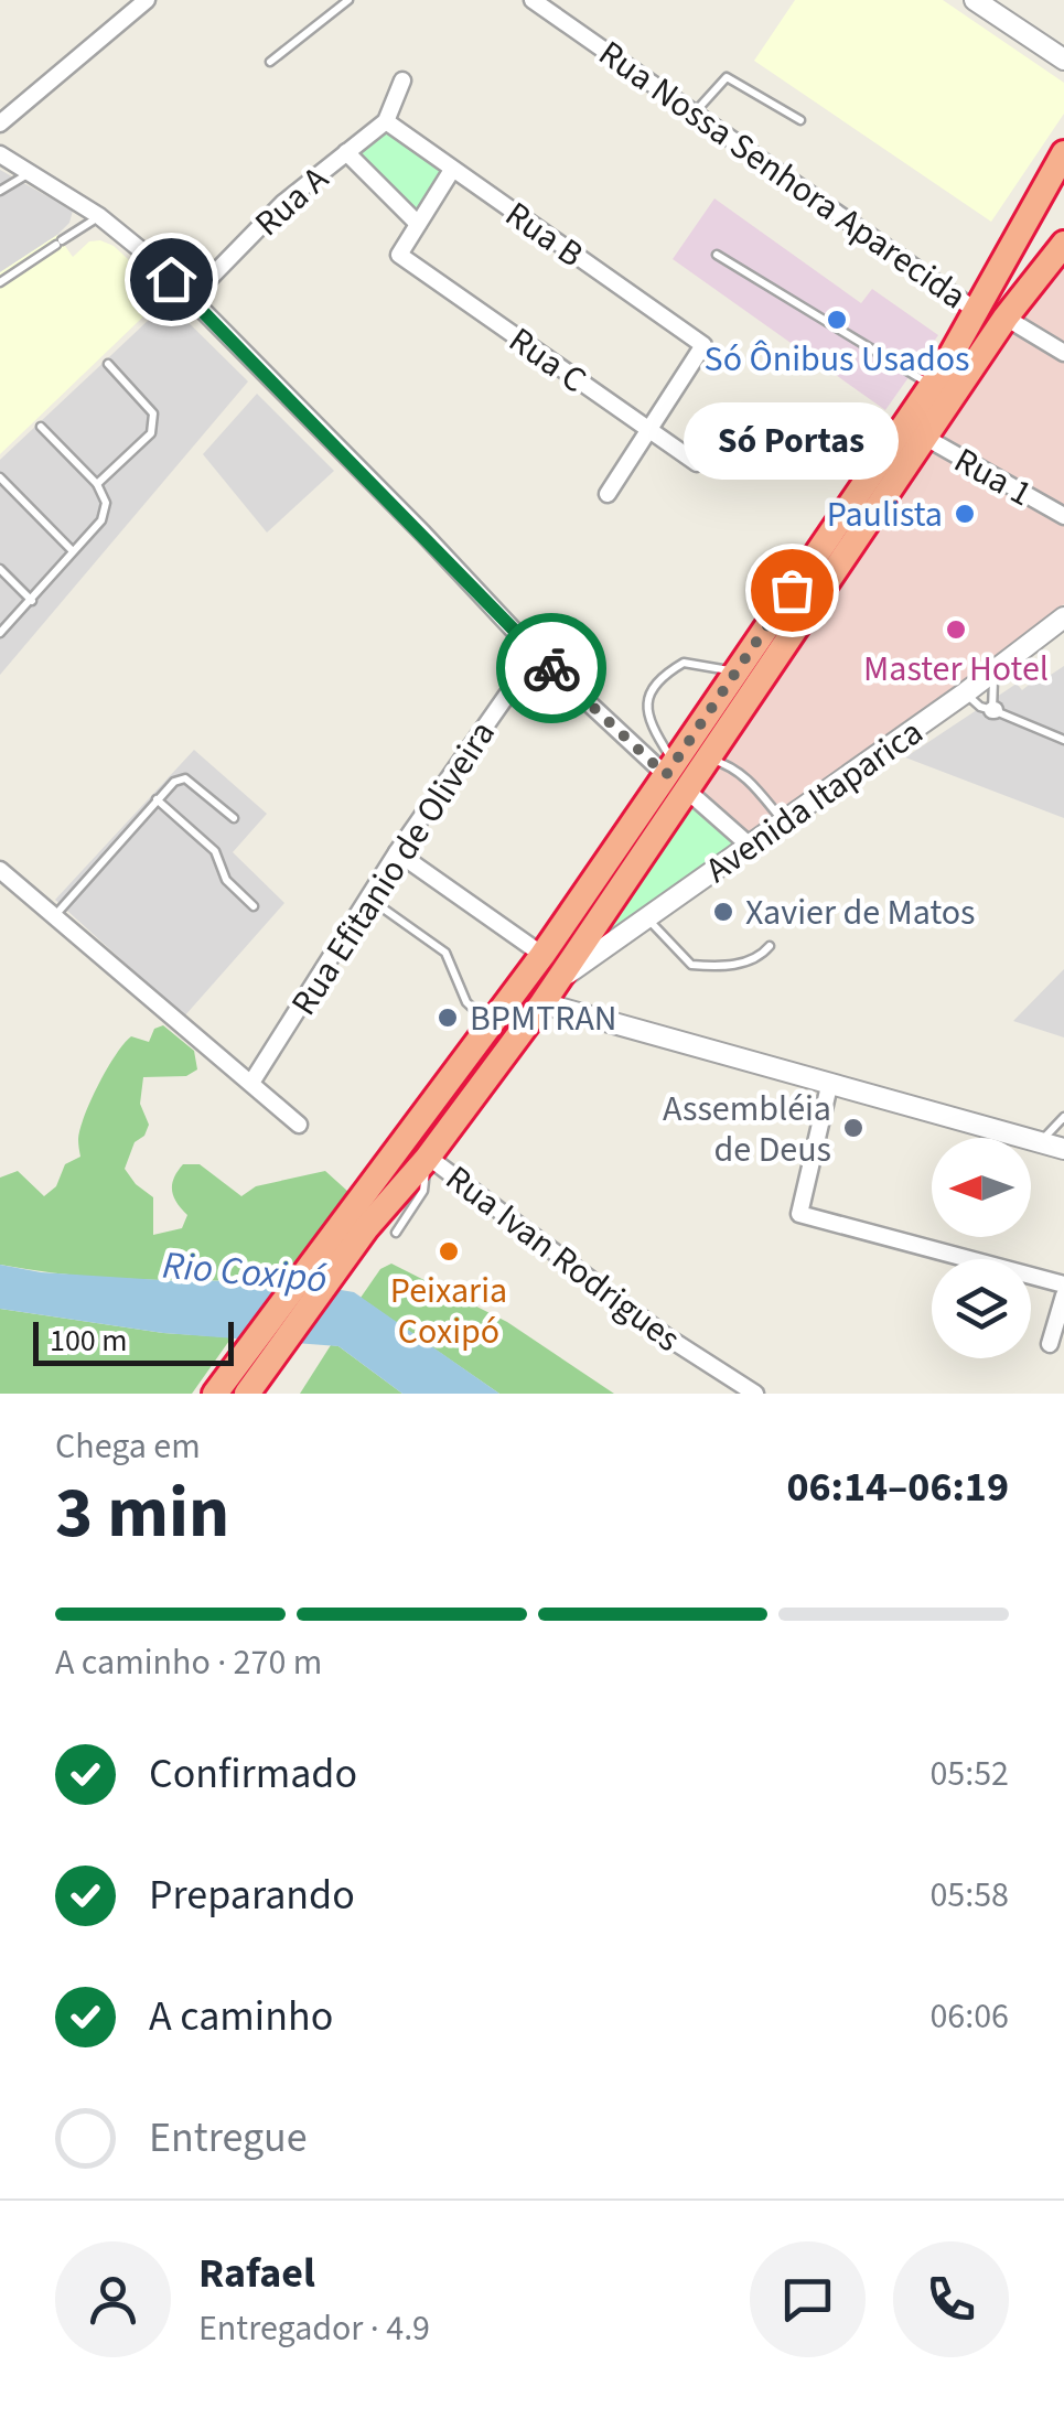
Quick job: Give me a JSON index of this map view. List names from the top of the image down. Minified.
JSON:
{"streets":{"street":["Rua Nossa Senhora Aparecida","Rua A","Rua B","Rua C","Rua 1","Avenida Itaparica","Rua Efitanio de Oliveira","Rua Ivan Rodrigues"]},"crossings":[["Rua A","Rua B"],["Rua A","Rua C"],["Rua B","Rua C"]],"water":["Rio Coxipó"],"places":["Só Ônibus Usados","Paulista","Só Portas","Master Hotel","Xavier de Matos","BPMTRAN","Assembléia de Deus","Peixaria Coxipó"],"scale_bar":"100 m","north":"left","page":{"bubble":"Só Portas","scale":"100 m","heading":["3 min","Chega em","06:14–06:19"],"panel":["Rafael","Entregador · 4.9"],"bar":"A caminho · 270 m","list":[["Confirmado","05:52"],["Preparando","05:58"],["A caminho","06:06"],"Entregue"]}}
